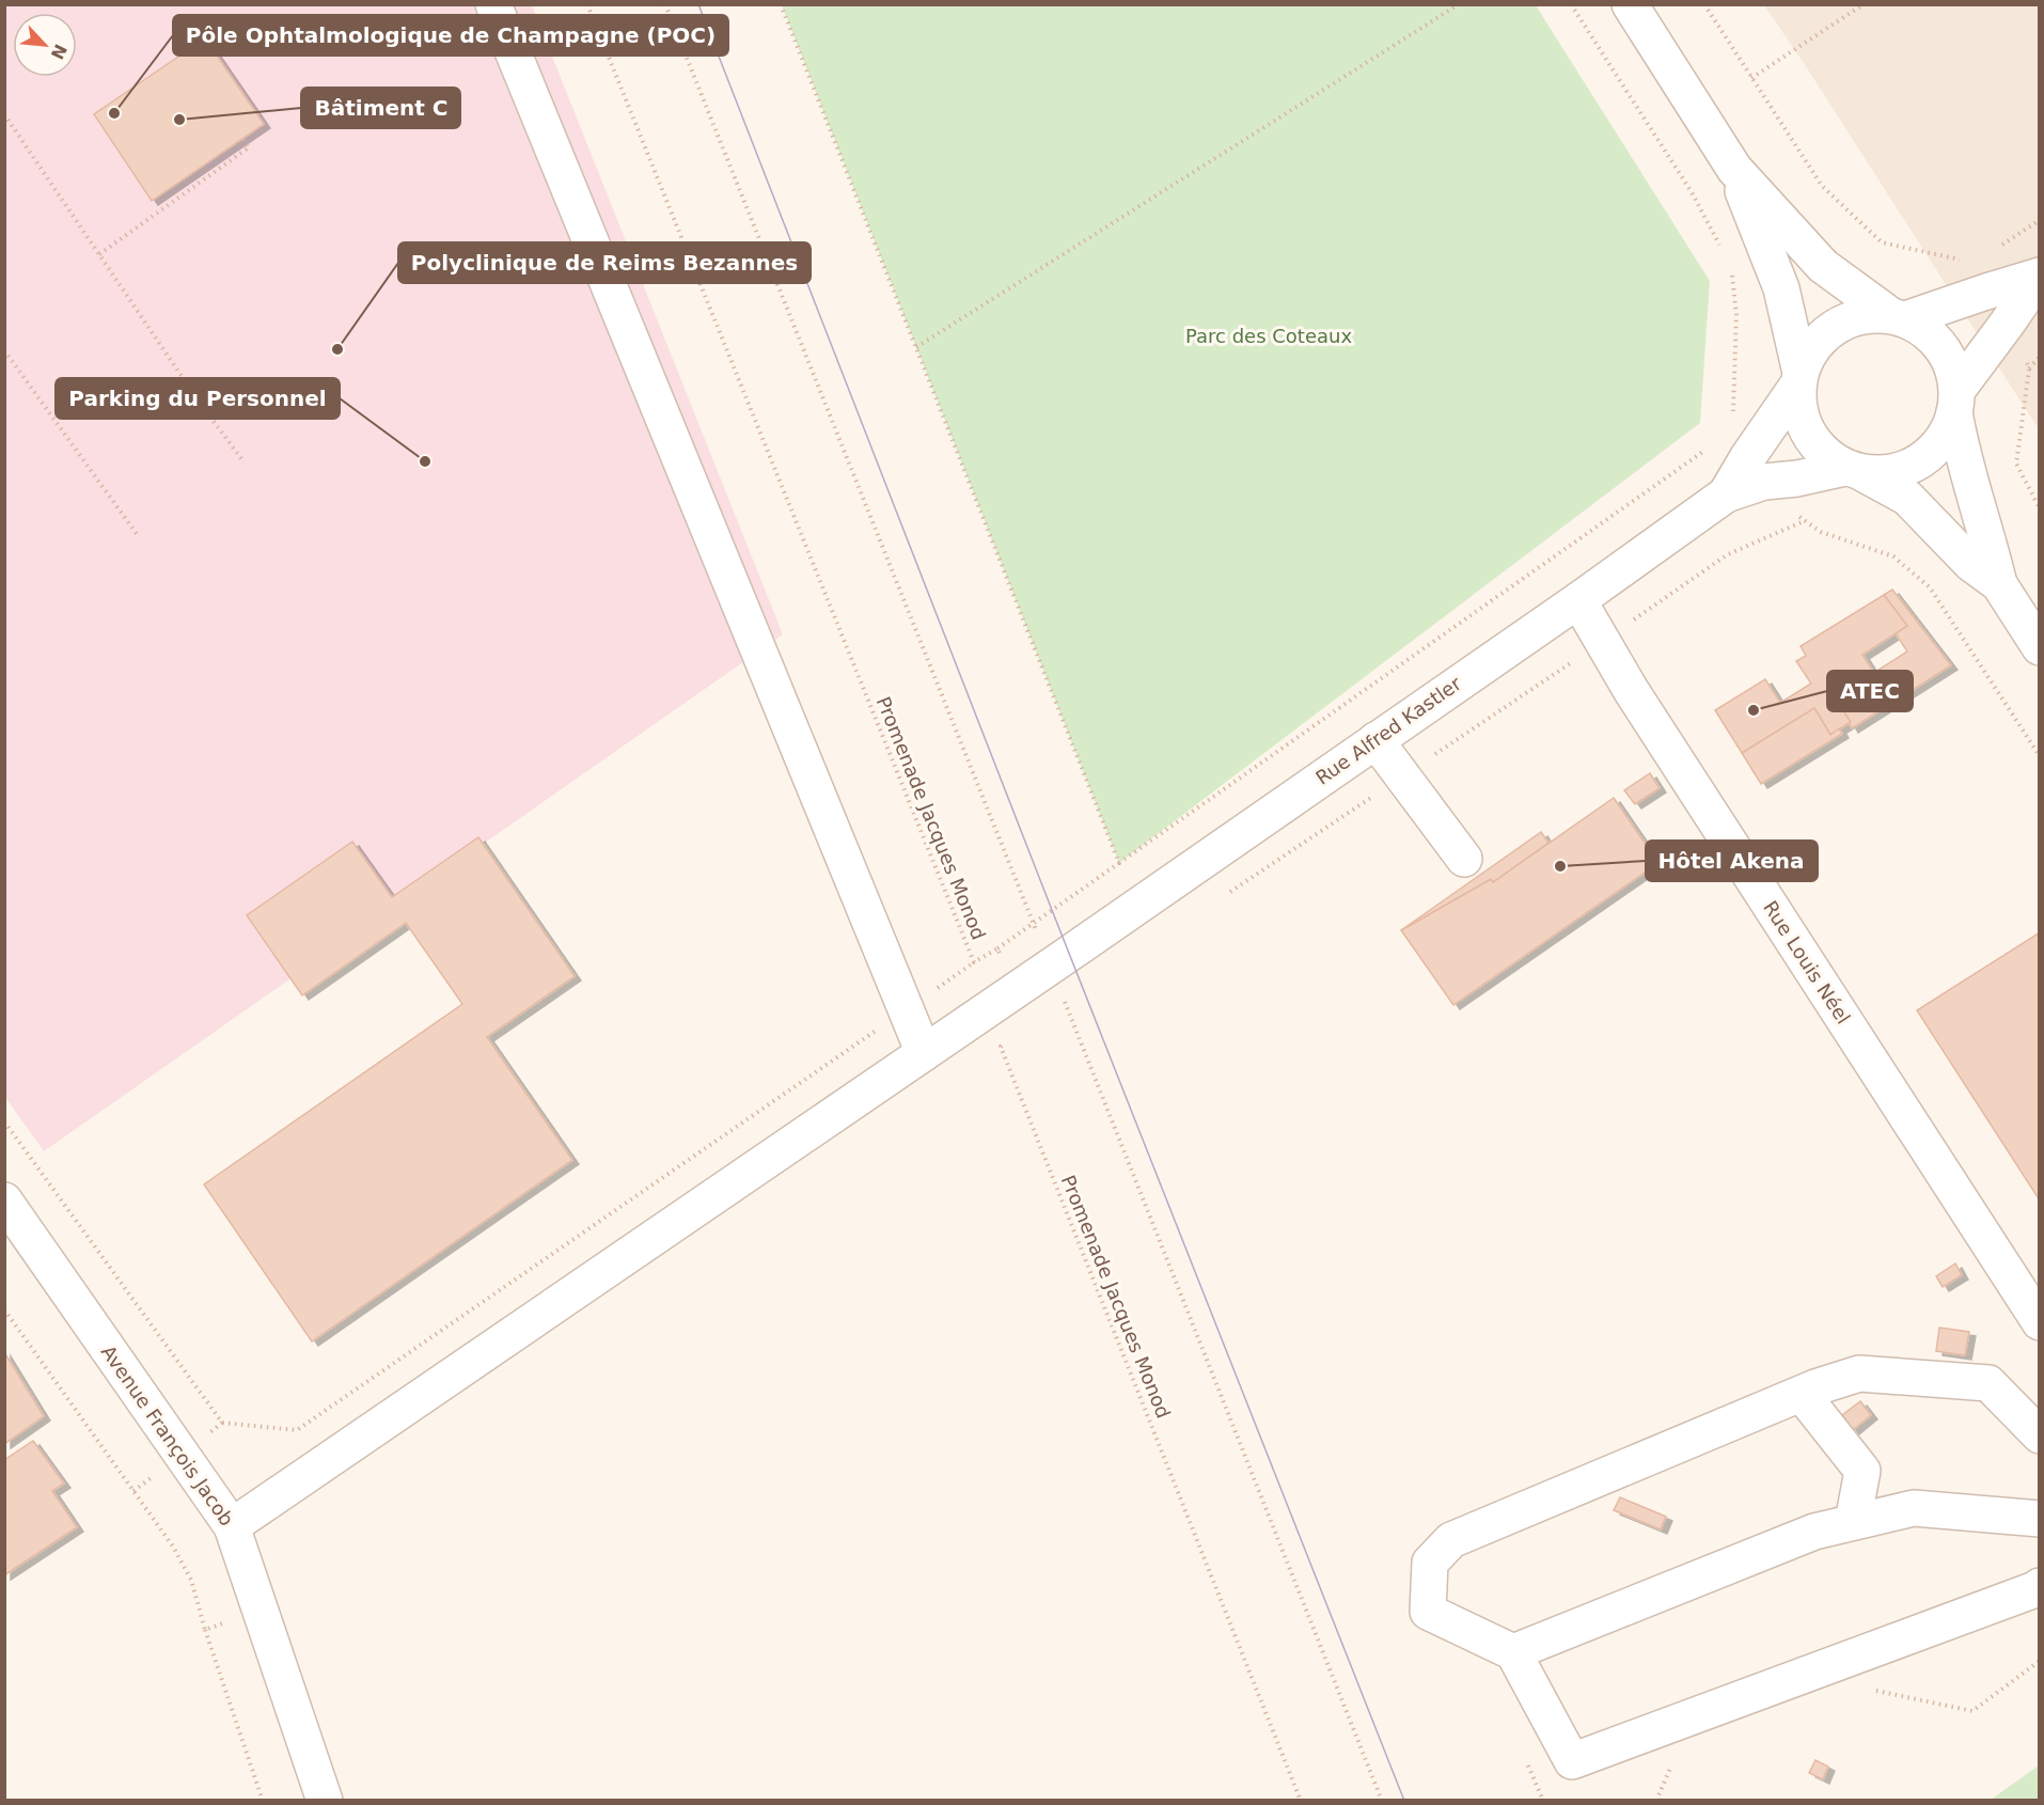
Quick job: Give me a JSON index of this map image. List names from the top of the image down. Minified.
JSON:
{"streets":{"street":["Rue Alfred Kastler","Rue Louis Néel","Avenue François Jacob"],"path":["Promenade Jacques Monod"]},"crossings":[["Rue Alfred Kastler","Promenade Jacques Monod"],["Rue Alfred Kastler","Rue Louis Néel"],["Rue Alfred Kastler","Avenue François Jacob"]],"parks":["Parc des Coteaux"],"places":["Pôle Ophtalmologique de Champagne (POC)","Bâtiment C","Polyclinique de Reims Bezannes","Parking du Personnel","ATEC","Hôtel Akena"],"north":"bottom right"}
